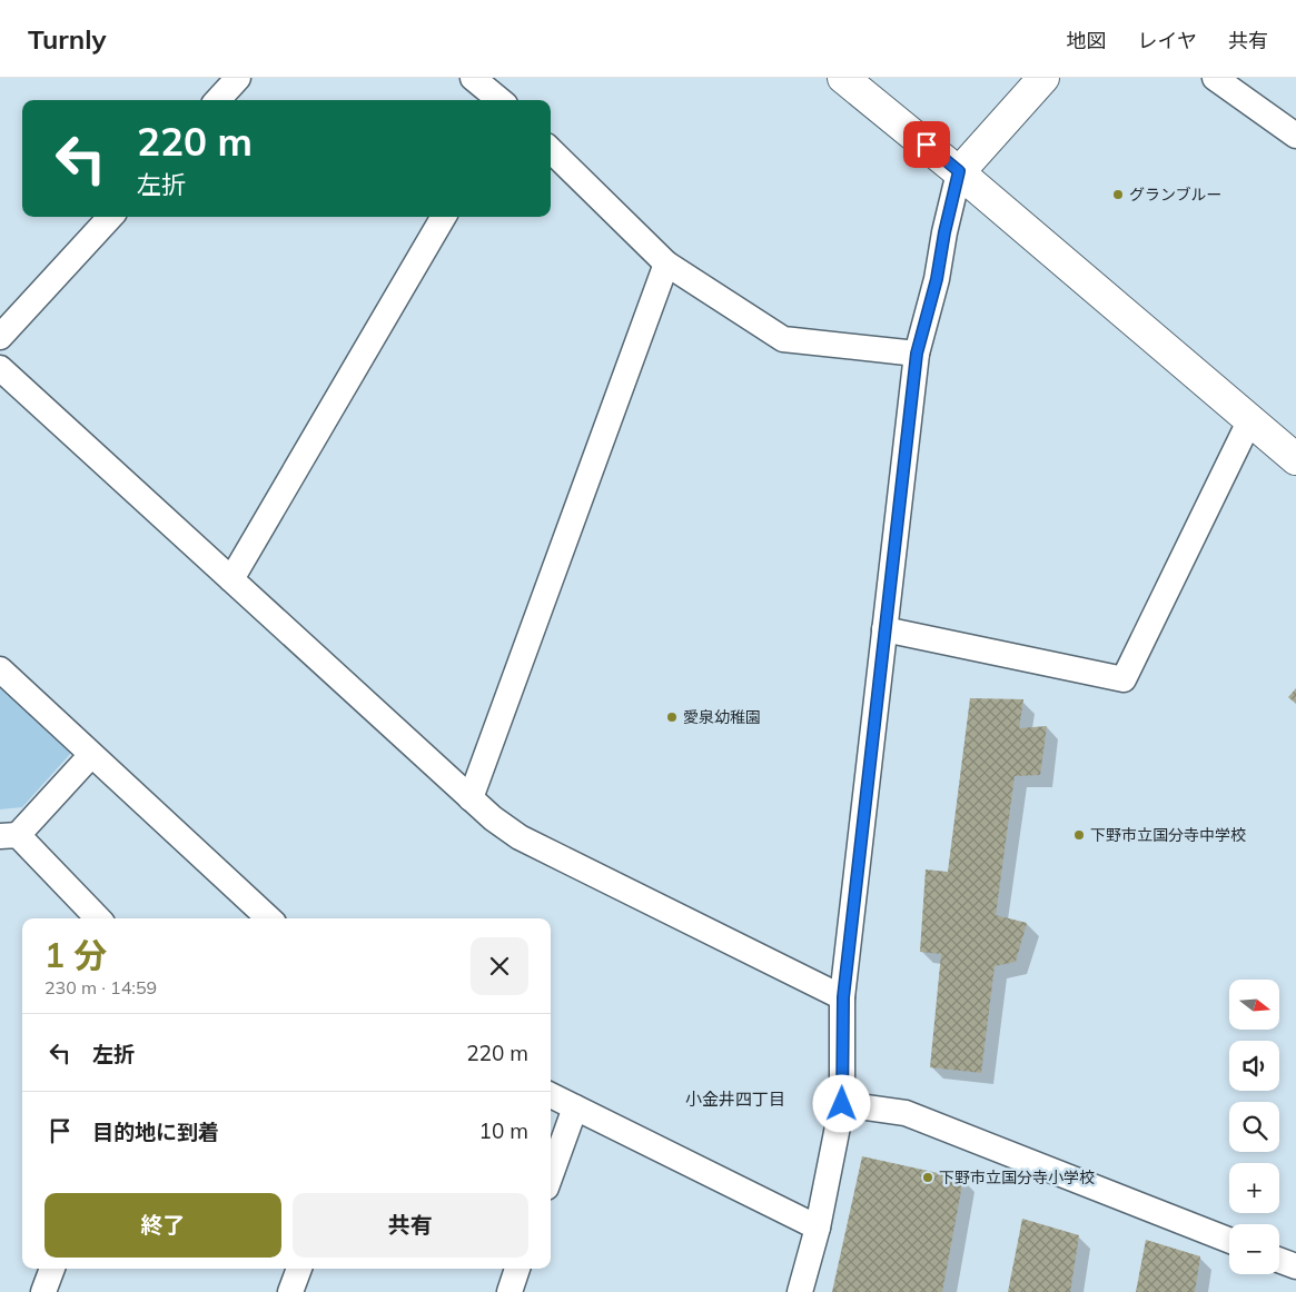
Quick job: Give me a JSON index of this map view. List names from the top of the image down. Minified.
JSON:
{"districts":["小金井四丁目"],"places":["グランブルー","愛泉幼稚園","下野市立国分寺中学校","下野市立国分寺小学校"],"north":"right","page":{"header":"Turnly","nav":["地図","レイヤ","共有"],"turn":["220 m","左折"],"heading":["1 分","230 m · 14:59"],"map_buttons":["+","−"],"list":[{"name":"左折","value":"220 m"},{"name":"目的地に到着","value":"10 m"}],"buttons":["終了","共有"]}}
